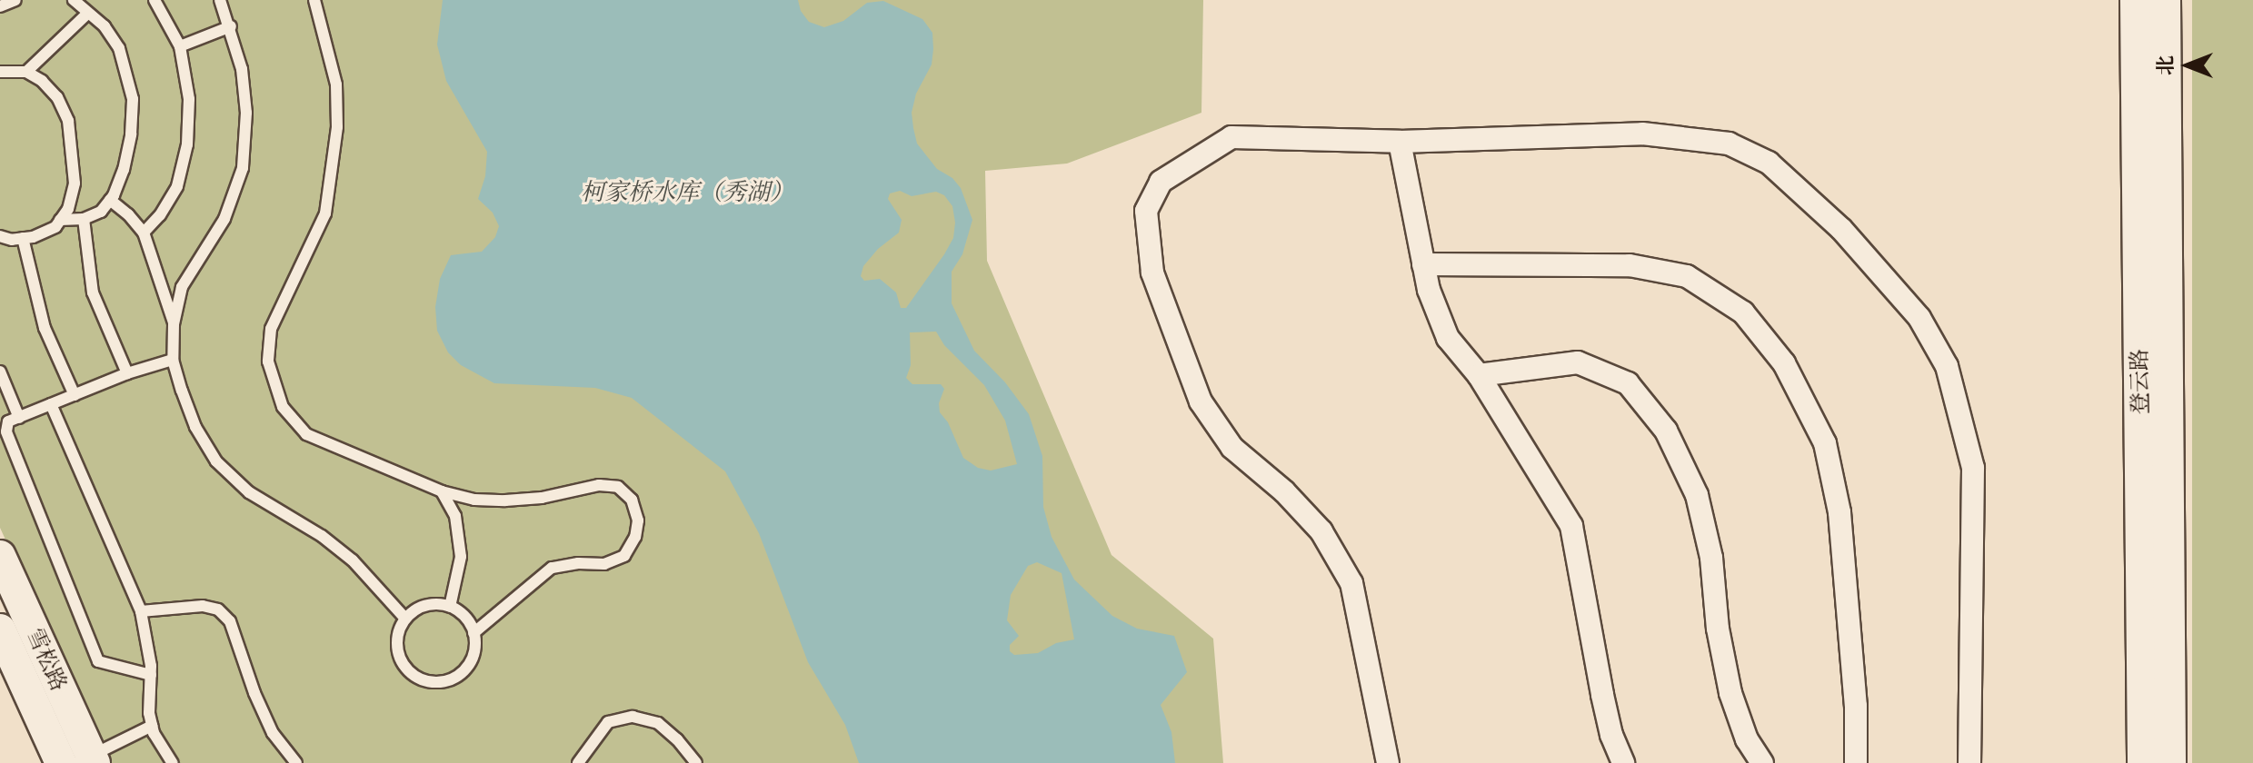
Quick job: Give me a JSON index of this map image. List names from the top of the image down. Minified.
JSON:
{"streets":{"main road":["登云路","雪松路"]},"water":["柯家桥水库（秀湖）"],"north":"left"}
